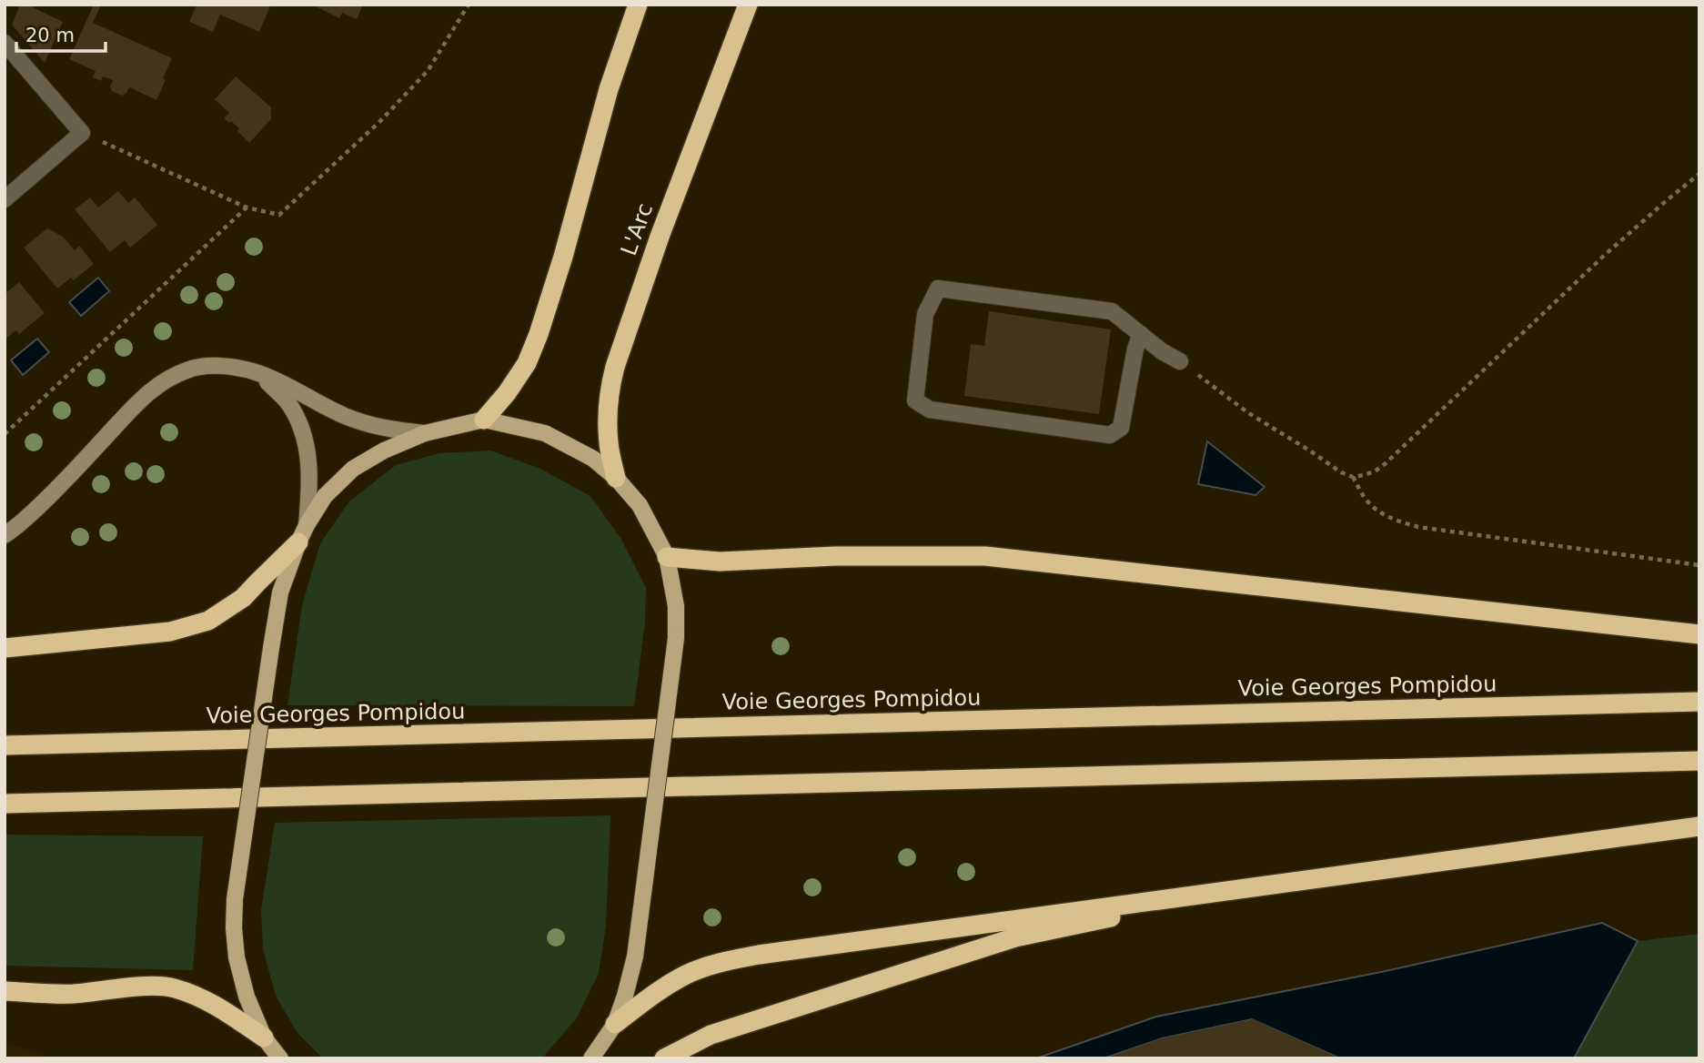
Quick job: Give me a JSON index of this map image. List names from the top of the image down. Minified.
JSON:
{"streets":{"highway":["L'Arc","Voie Georges Pompidou"]},"scale_bar":"20 m"}
